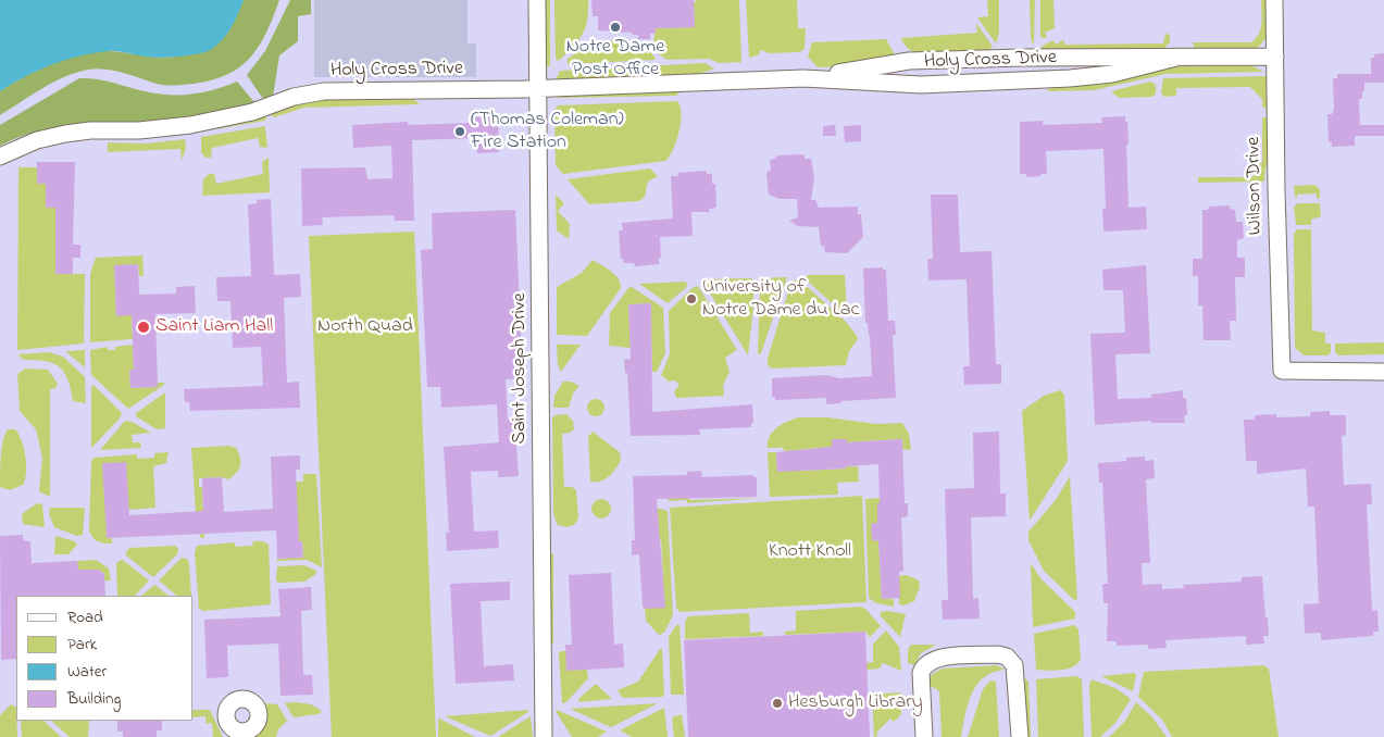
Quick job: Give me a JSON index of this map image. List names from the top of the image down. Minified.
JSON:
{"streets":{"street":["Holy Cross Drive","Wilson Drive","Saint Joseph Drive"]},"crossings":[["Holy Cross Drive","Wilson Drive"],["Holy Cross Drive","Saint Joseph Drive"]],"parks":["North Quad","Knott Knoll"],"places":["Notre Dame Post Office","(Thomas Coleman) Fire Station","University of Notre Dame du Lac","Saint Liam Hall","Hesburgh Library"],"legend":["Road","Park","Water","Building"]}
